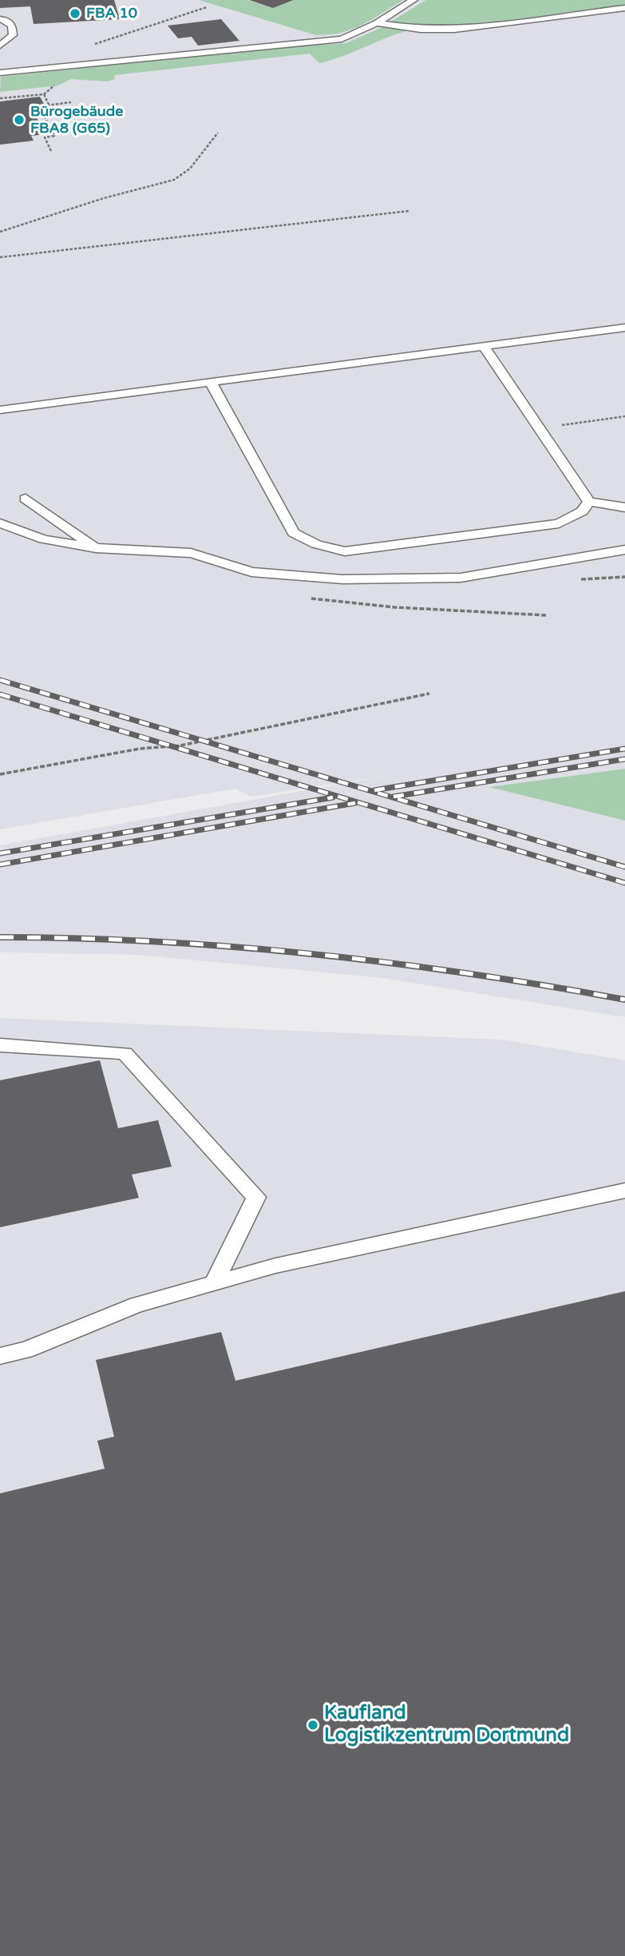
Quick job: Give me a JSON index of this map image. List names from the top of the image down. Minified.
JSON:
{"places":["FBA 10","Bürogebäude FBA8 (G65)","Kaufland Logistikzentrum Dortmund"]}
